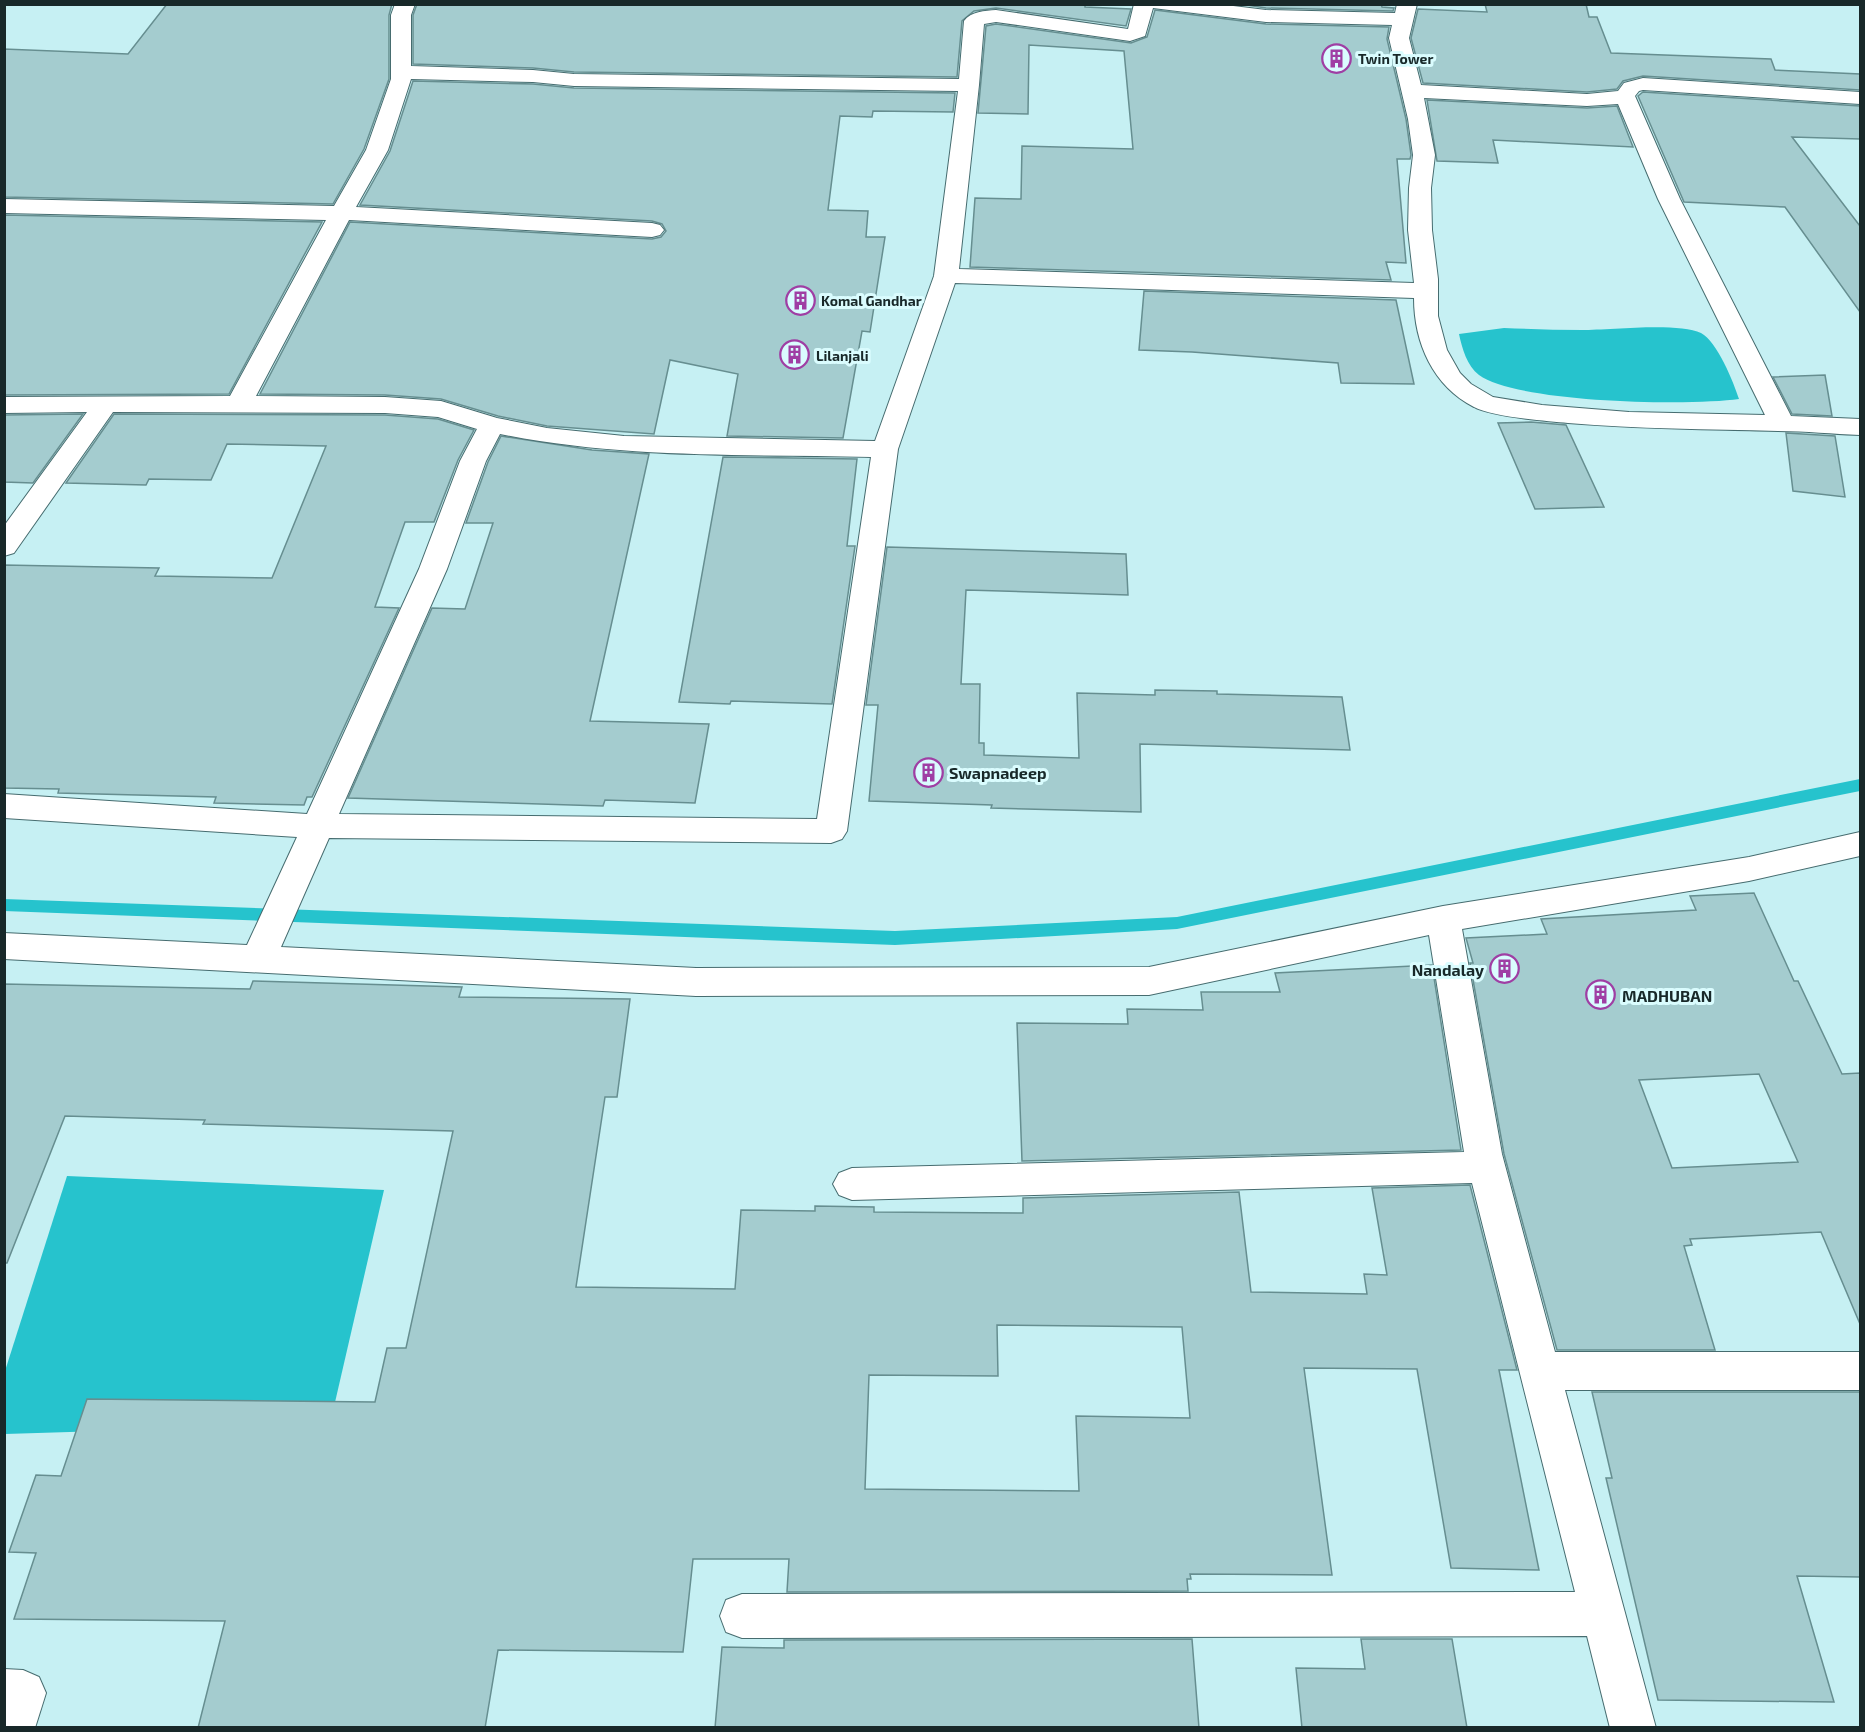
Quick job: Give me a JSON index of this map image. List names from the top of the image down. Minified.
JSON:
{"places":{"building":["Twin Tower","Komal Gandhar","Lilanjali","Swapnadeep","Nandalay","MADHUBAN"]}}
